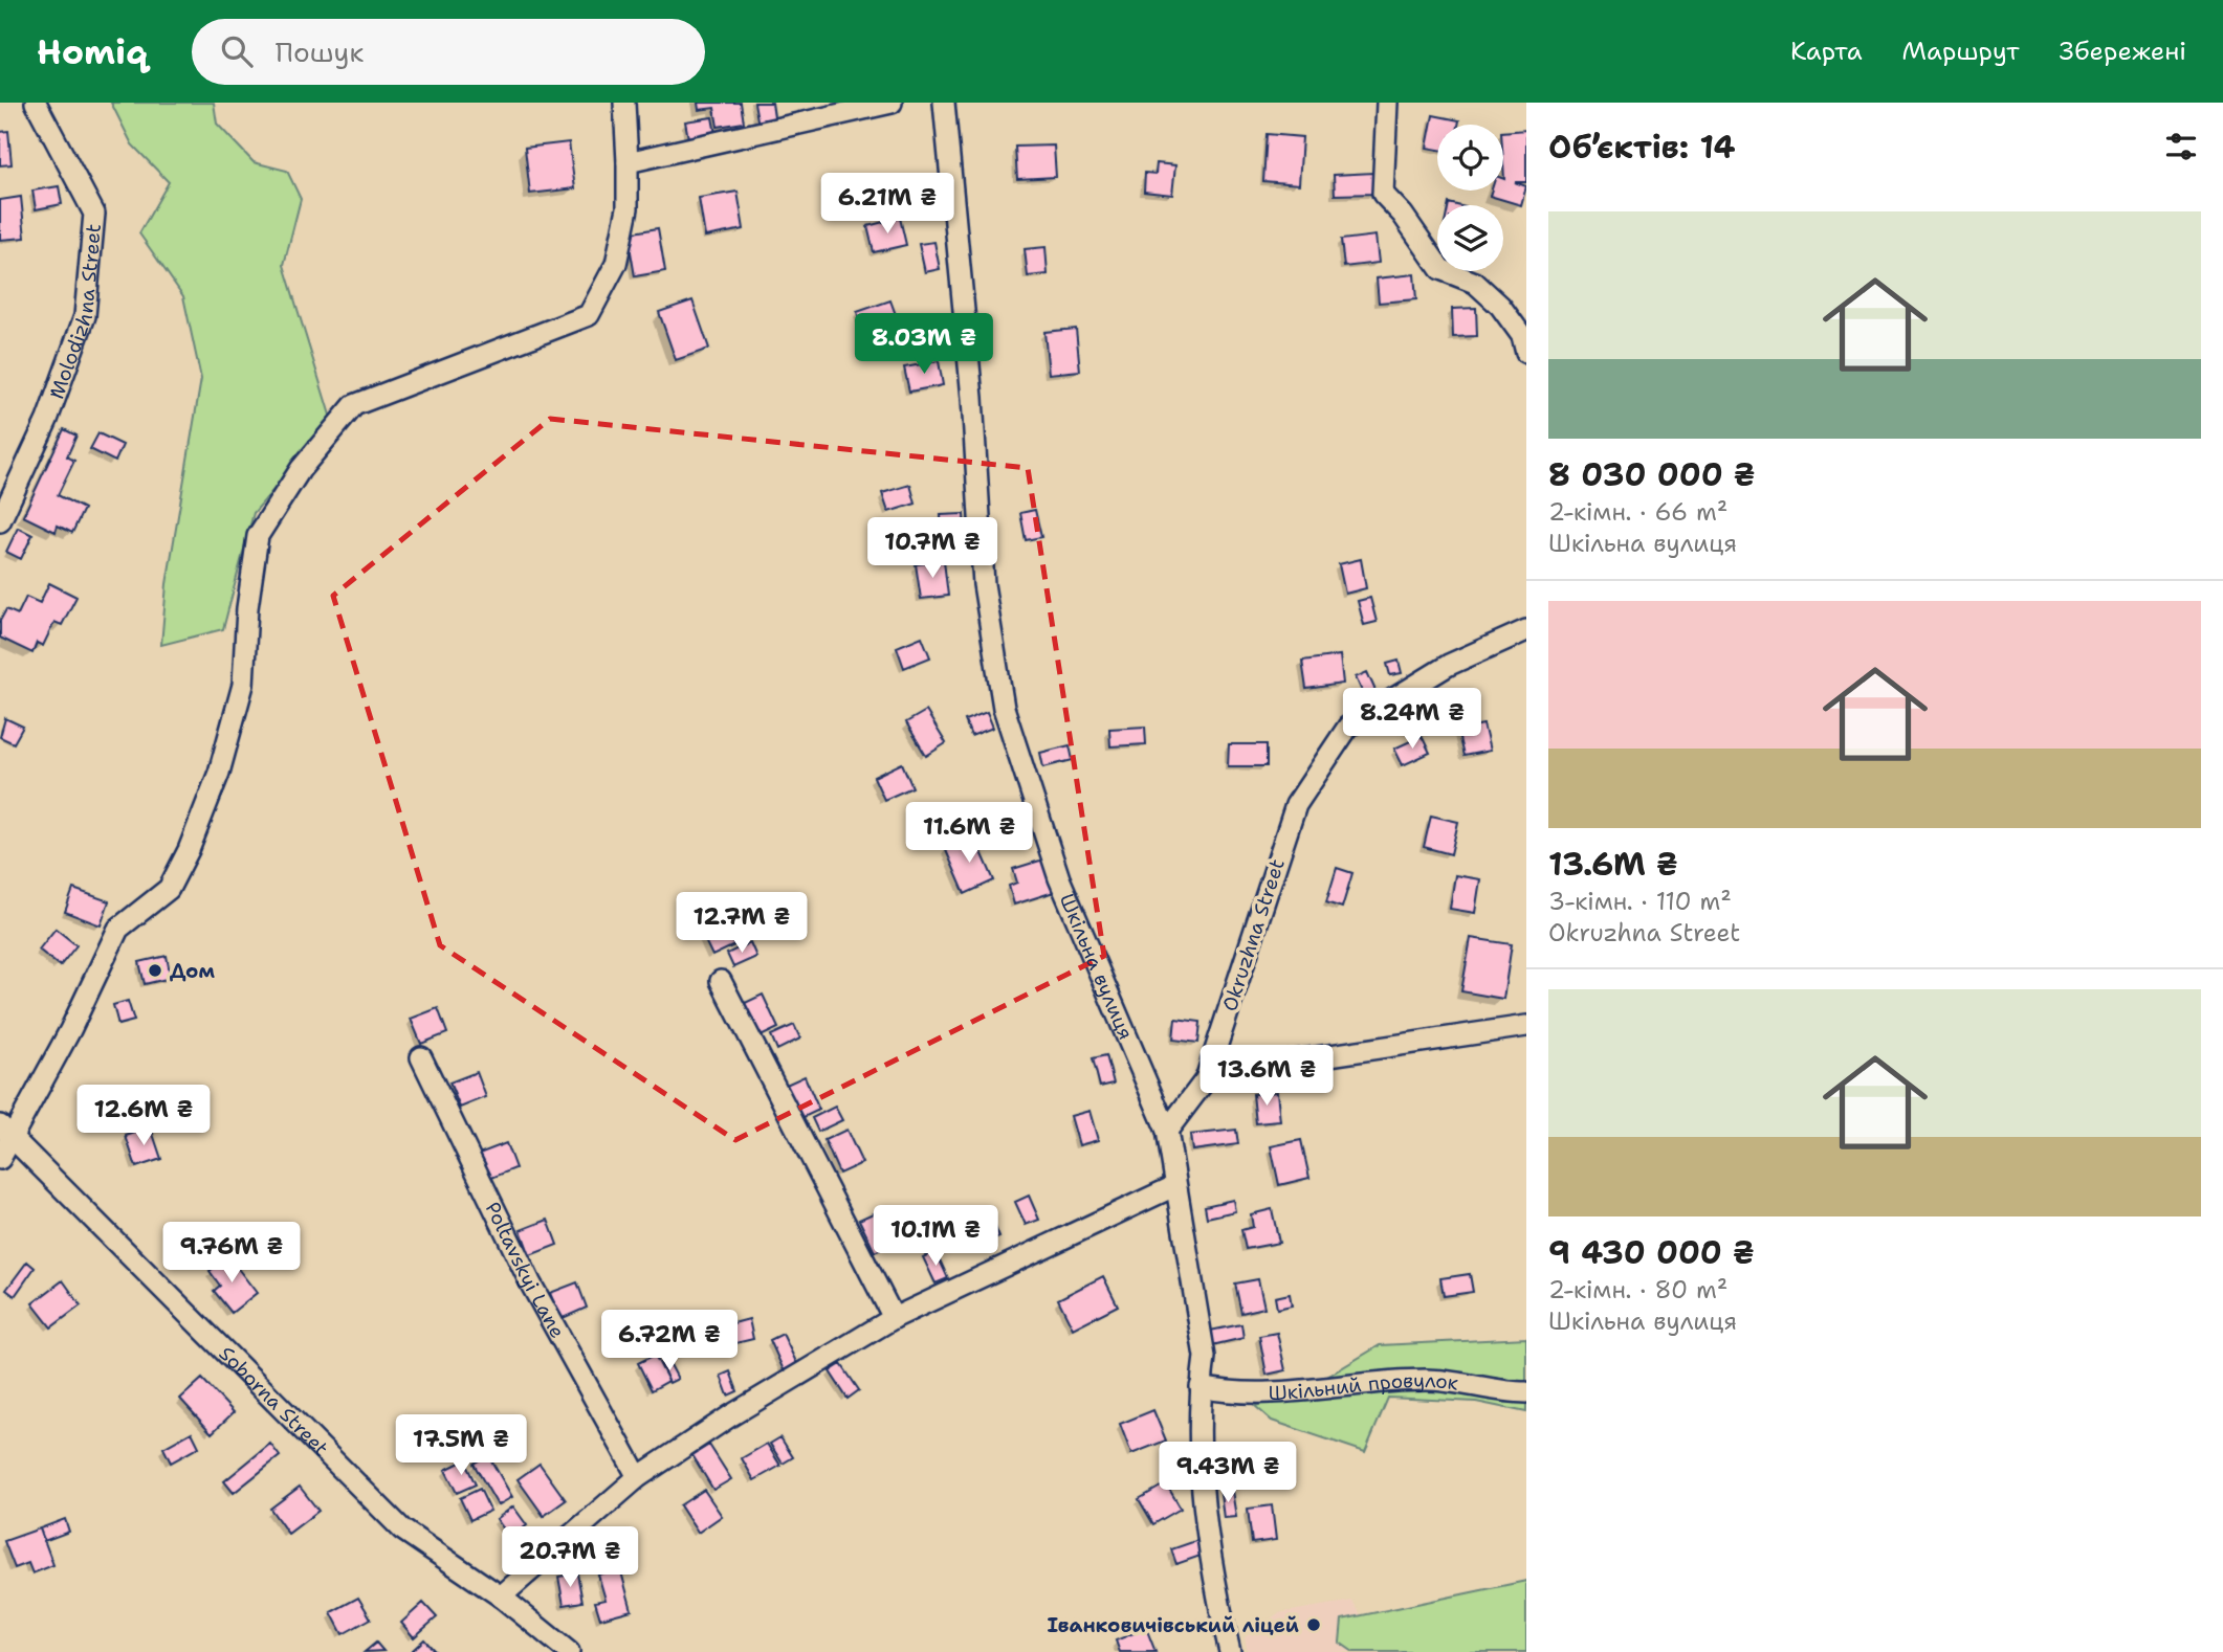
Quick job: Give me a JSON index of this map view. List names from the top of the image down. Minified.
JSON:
{"streets":{"street":["Molodizhna Street","Okruzhna Street","Шкільна вулиця","Poltavskyi Lane","Шкільний провулок","Soborna Street"]},"crossings":[["Okruzhna Street","Шкільна вулиця"],["Шкільна вулиця","Шкільний провулок"]],"places":["Дом","Іванковичівський ліцей"],"page":{"header":"Homiq","search":"Пошук","nav":["Карта","Маршрут","Збережені"],"heading":"Об’єктів: 14","price":["6.21M ₴","8.03M ₴","10.7M ₴","8.24M ₴","11.6M ₴","12.7M ₴","13.6M ₴","12.6M ₴","10.1M ₴","9.76M ₴","6.72M ₴","17.5M ₴","9.43M ₴","20.7M ₴"],"list":[{"name":"8 030 000 ₴","note":"2-кімн. · 66 m² · Шкільна вулиця"},{"name":"13.6M ₴","note":"3-кімн. · 110 m² · Okruzhna Street"},{"name":"9 430 000 ₴","note":"2-кімн. · 80 m² · Шкільна вулиця"}]}}
